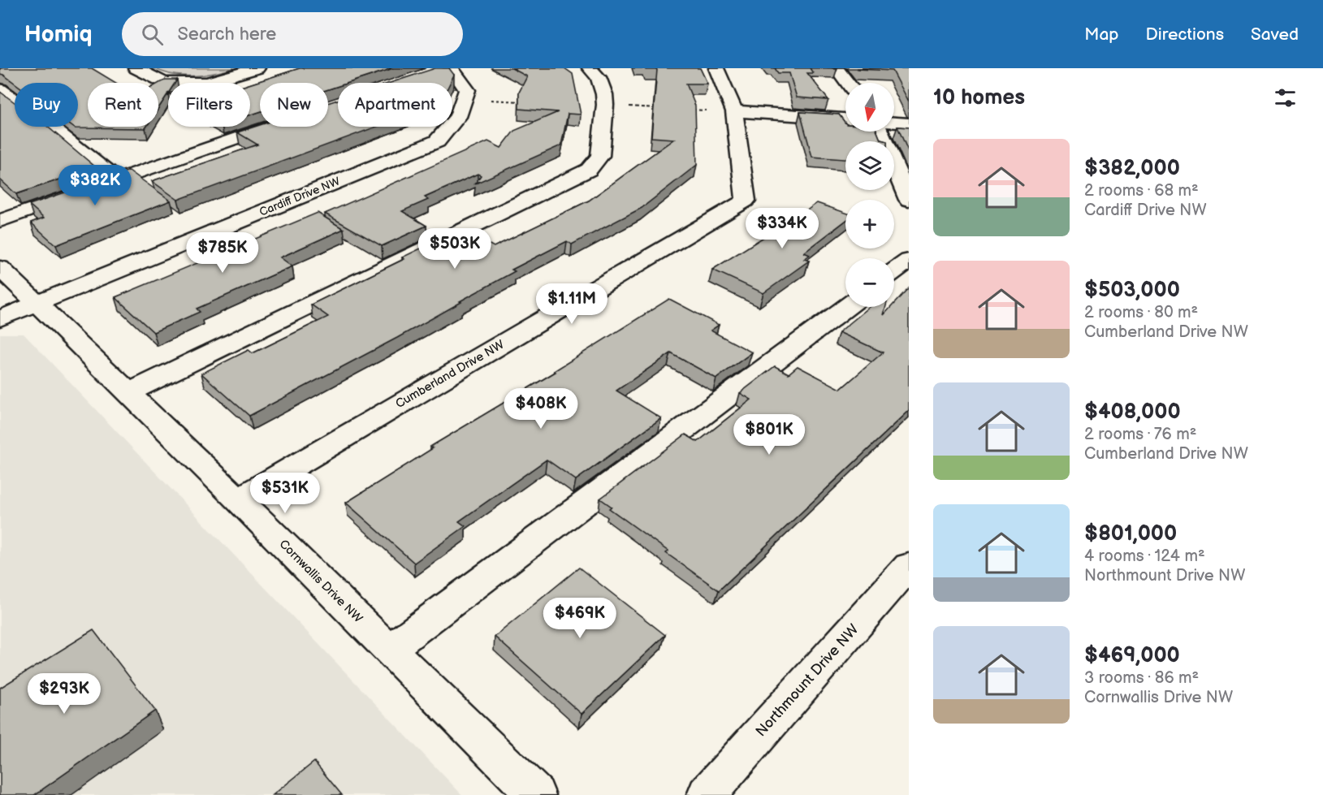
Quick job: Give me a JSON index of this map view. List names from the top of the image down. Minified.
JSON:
{"streets":{"street":["Cardiff Drive NW","Cumberland Drive NW","Cornwallis Drive NW","Northmount Drive NW"]},"crossings":[["Cardiff Drive NW","Cornwallis Drive NW"],["Cumberland Drive NW","Cornwallis Drive NW"]],"north":"bottom","page":{"header":"Homiq","search":"Search here","nav":["Map","Directions","Saved"],"heading":"10 homes","map_buttons":["+","−"],"chip":["Buy","Rent","Filters","New","Apartment"],"list":[{"name":"$382,000","note":"2 rooms · 68 m² · Cardiff Drive NW"},{"name":"$503,000","note":"2 rooms · 80 m² · Cumberland Drive NW"},{"name":"$408,000","note":"2 rooms · 76 m² · Cumberland Drive NW"},{"name":"$801,000","note":"4 rooms · 124 m² · Northmount Drive NW"},{"name":"$469,000","note":"3 rooms · 86 m² · Cornwallis Drive NW"}],"price":["$382K","$334K","$503K","$785K","$1.11M","$408K","$801K","$531K","$469K","$293K"]}}
